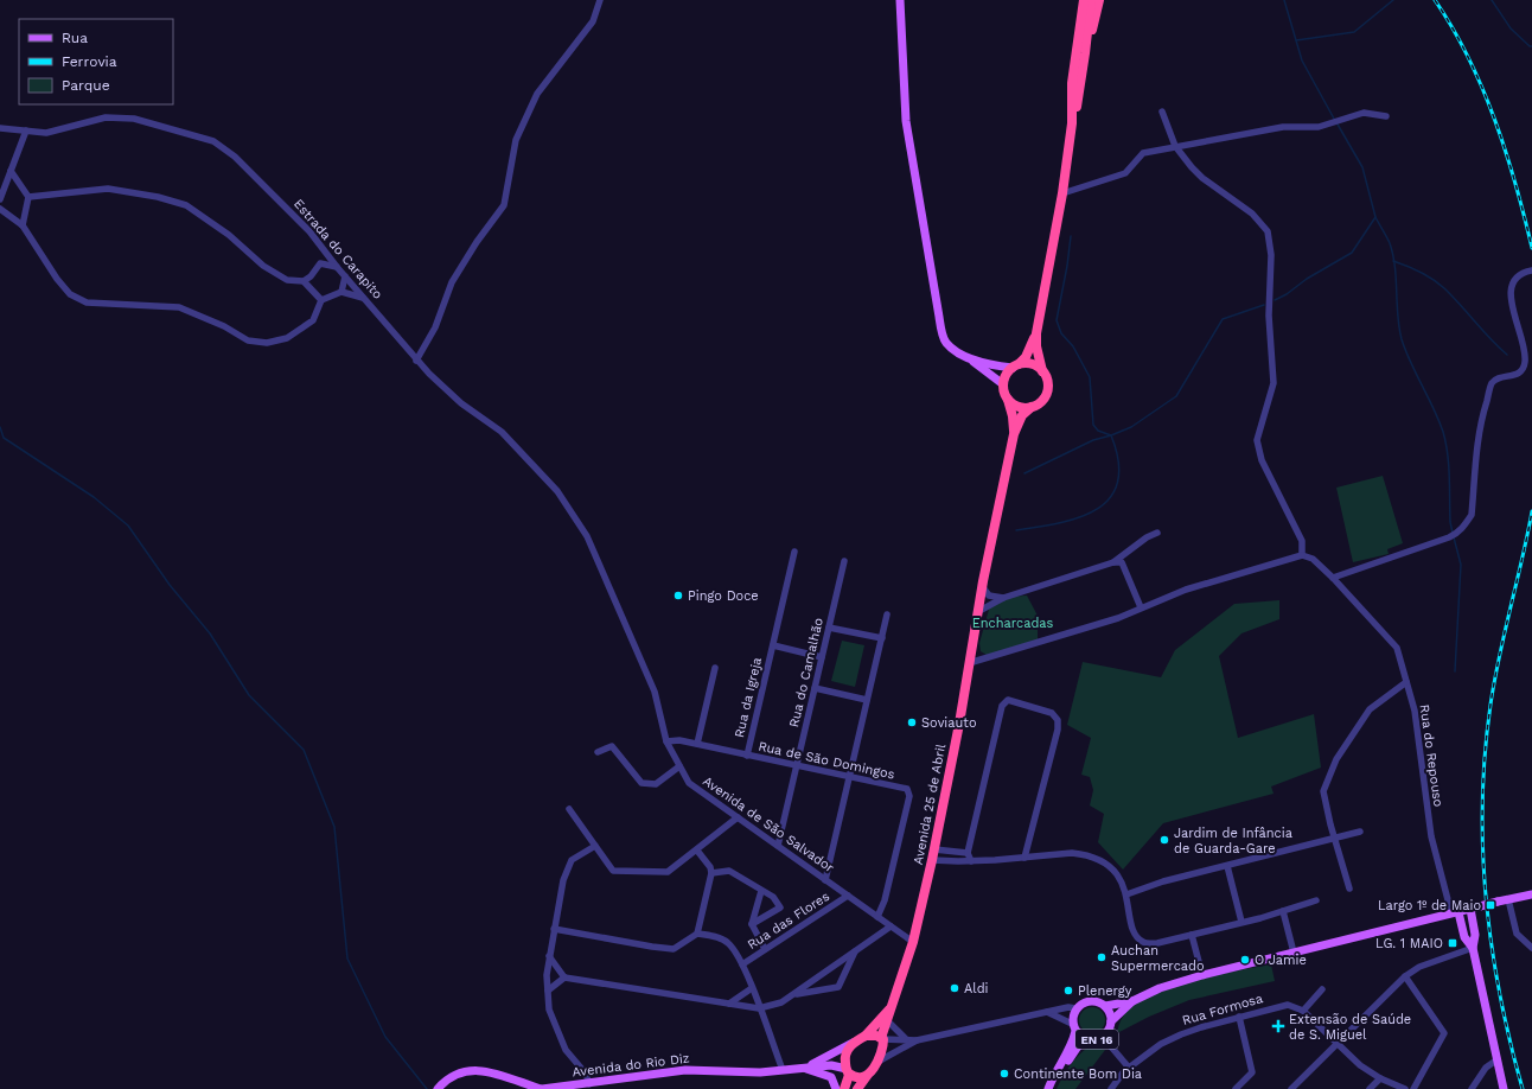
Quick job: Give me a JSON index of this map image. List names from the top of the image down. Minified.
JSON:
{"streets":{"highway":["Avenida 25 de Abril"],"main road":["EN 16","Avenida do Rio Diz"],"street":["Estrada do Carapito","Rua do Camalhão","Rua da Igreja","Rua do Repouso","Rua de São Domingos","Avenida de São Salvador","Rua das Flores","Rua Formosa"]},"crossings":[["Estrada do Carapito","Avenida de São Salvador"],["Rua do Camalhão","Rua da Igreja"],["Rua do Camalhão","Rua de São Domingos"],["Rua do Camalhão","Avenida de São Salvador"],["Rua da Igreja","Rua de São Domingos"],["Rua do Repouso","EN 16"],["Rua de São Domingos","Avenida de São Salvador"],["Avenida 25 de Abril","Avenida de São Salvador"],["Avenida 25 de Abril","Avenida do Rio Diz"],["Avenida de São Salvador","Rua das Flores"]],"parks":["Encharcadas"],"places":{"other":["Pingo Doce","Soviauto","Jardim de Infância de Guarda-Gare","Auchan Supermercado","O Jamie","Aldi","Plenergy","Continente Bom Dia"],"transit":["Largo 1º de Maio","LG. 1 MAIO"],"health":["Extensão de Saúde de S. Miguel"]},"legend":["Rua","Ferrovia","Parque"]}
